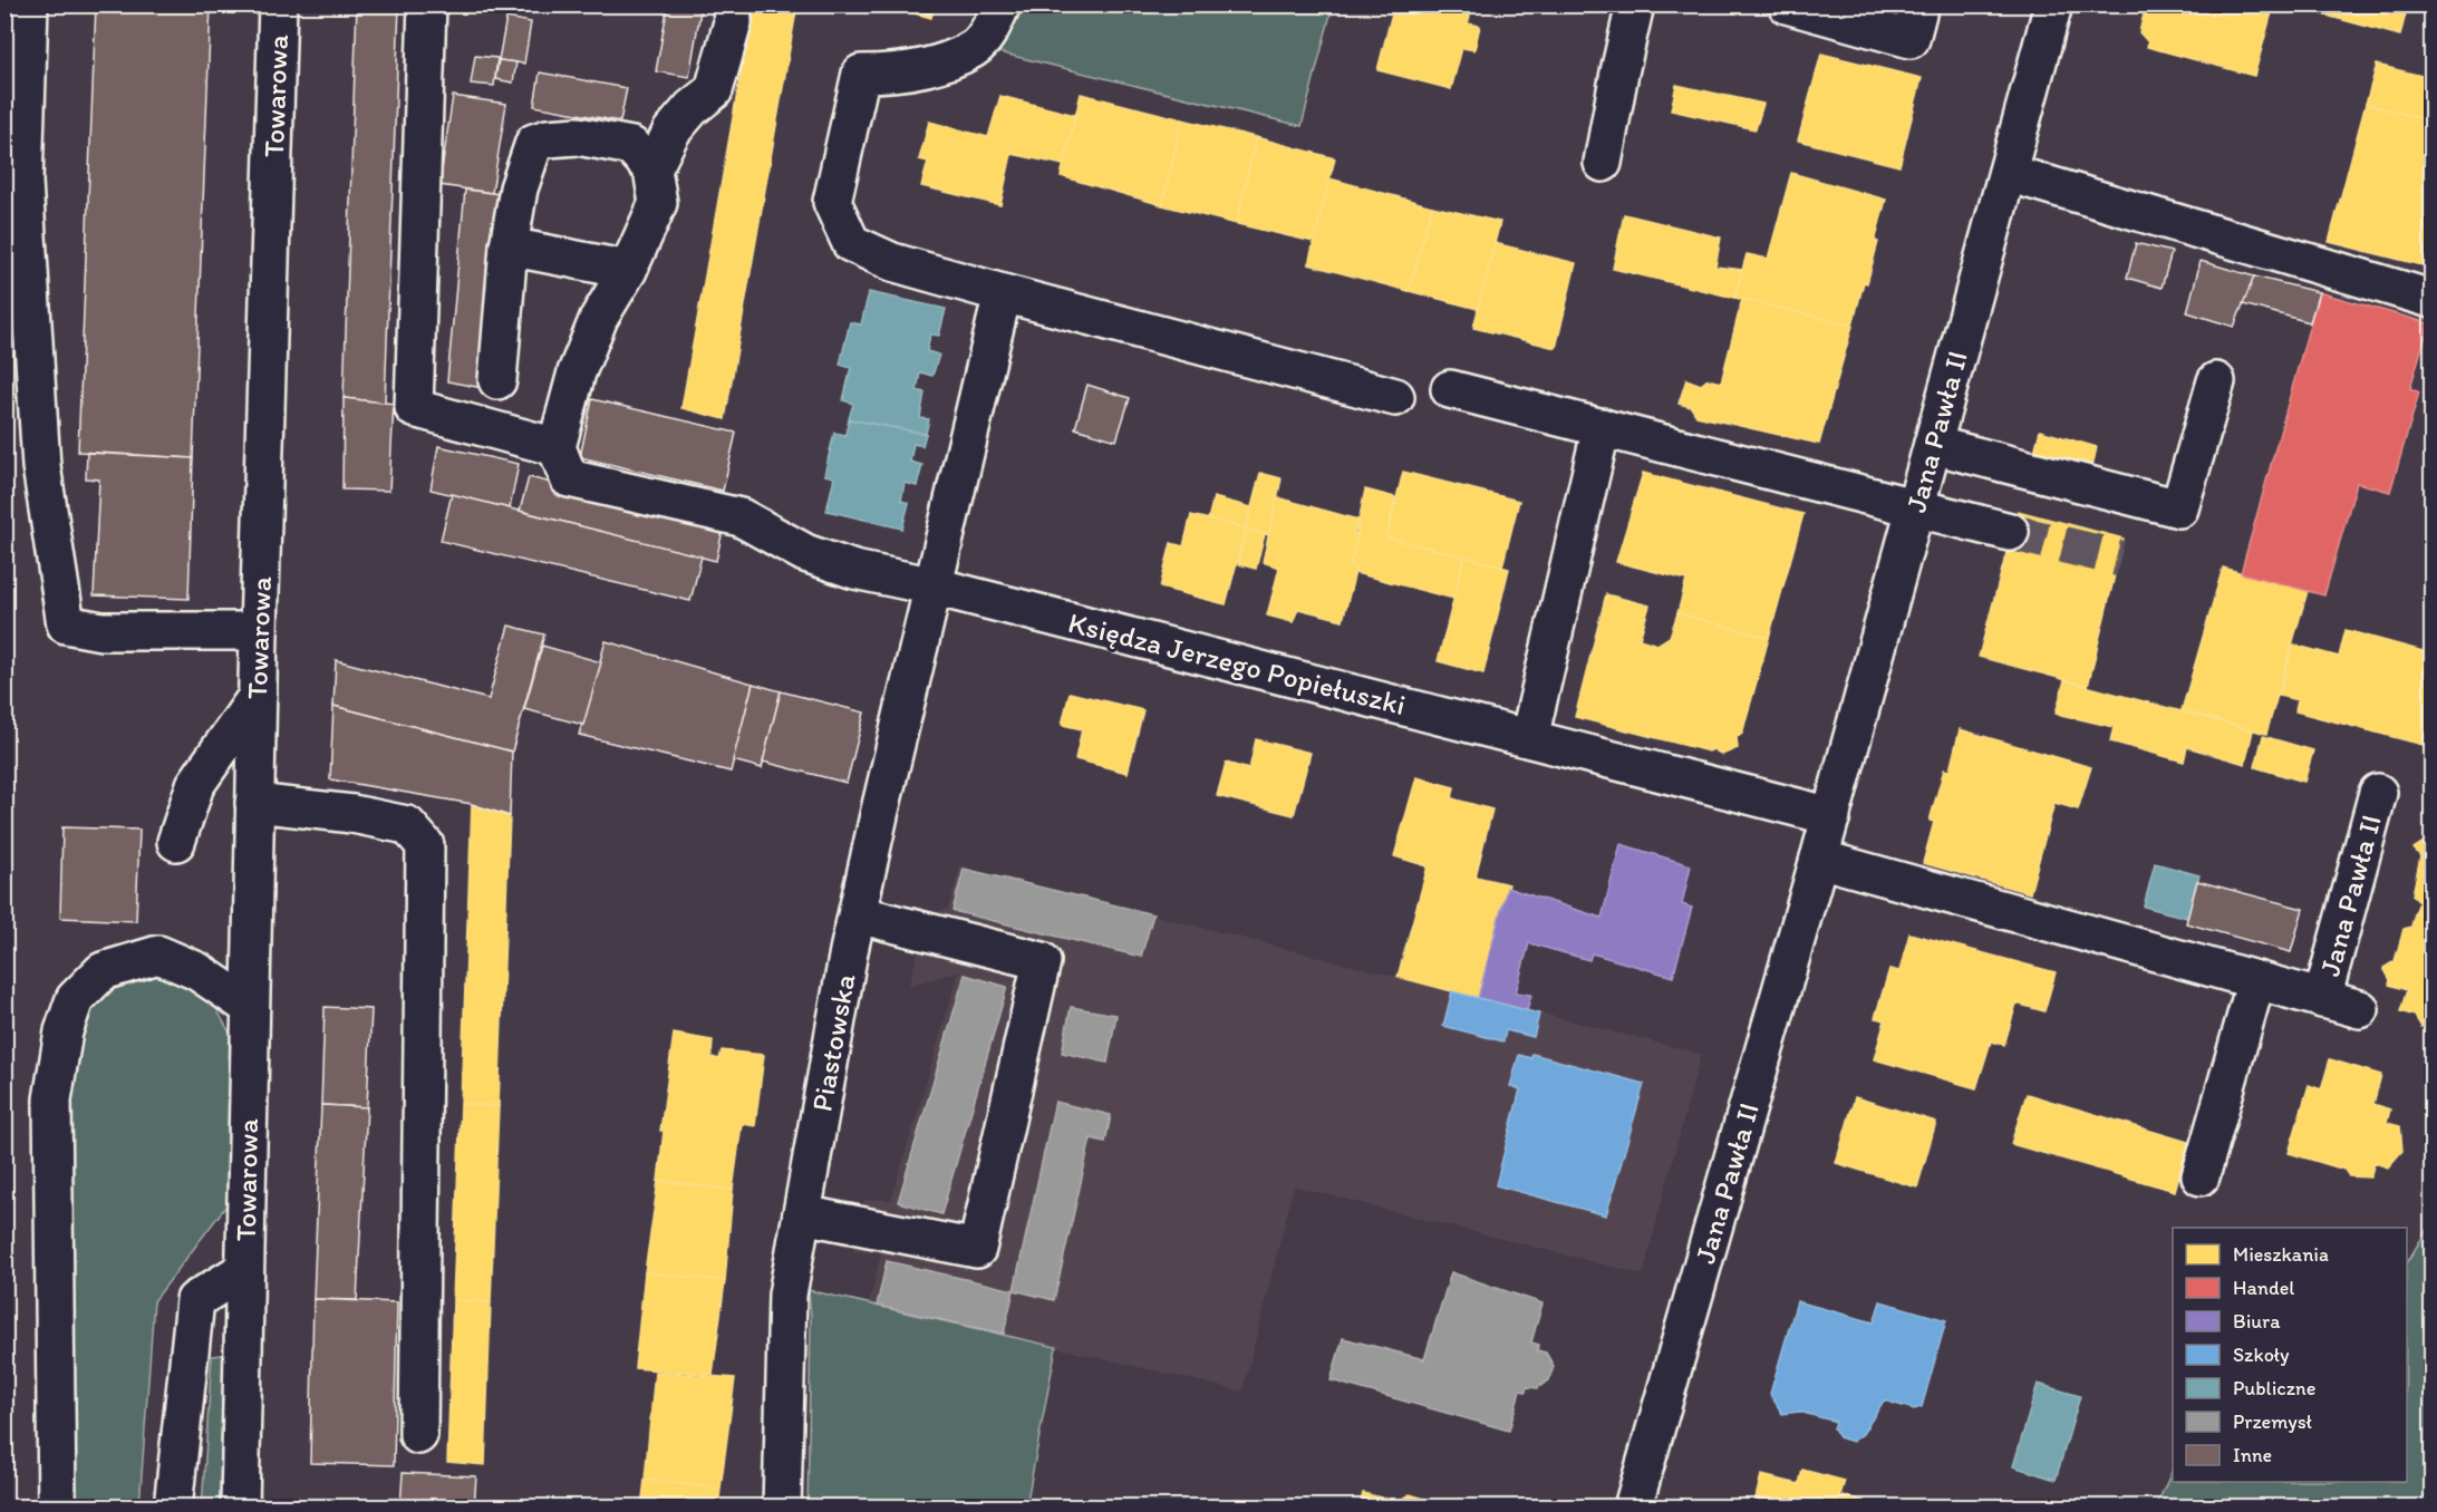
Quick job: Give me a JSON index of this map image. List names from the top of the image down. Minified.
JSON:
{"streets":{"street":["Towarowa","Jana Pawła II","Księdza Jerzego Popiełuszki","Piastowska"]},"crossings":[["Jana Pawła II","Księdza Jerzego Popiełuszki"],["Księdza Jerzego Popiełuszki","Piastowska"]],"legend":["Mieszkania","Handel","Biura","Szkoły","Publiczne","Przemysł","Inne"]}
